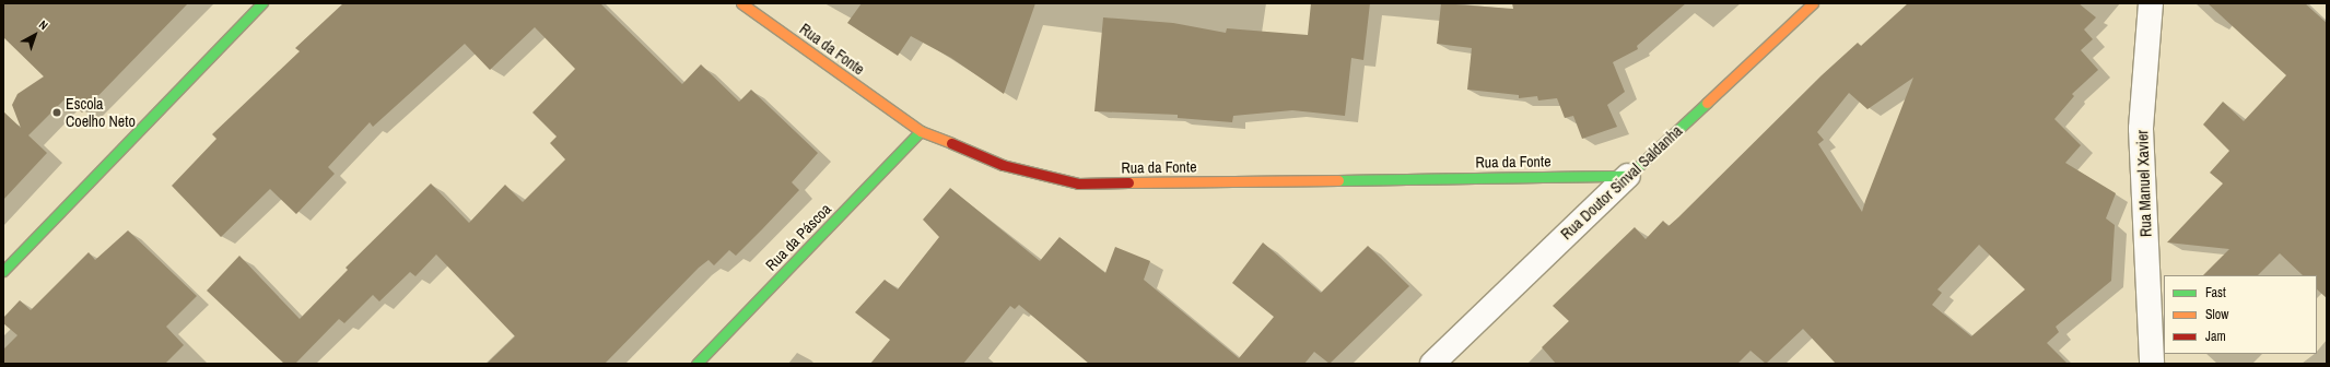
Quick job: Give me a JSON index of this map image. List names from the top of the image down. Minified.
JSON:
{"streets":{"street":["Rua da Fonte","Rua Doutor Sinval Saldanha","Rua Manuel Xavier","Rua da Páscoa"]},"crossings":[["Rua da Fonte","Rua Doutor Sinval Saldanha"],["Rua da Fonte","Rua da Páscoa"]],"places":["Escola Coelho Neto"],"legend":["Fast","Slow","Jam"],"north":"top right"}
